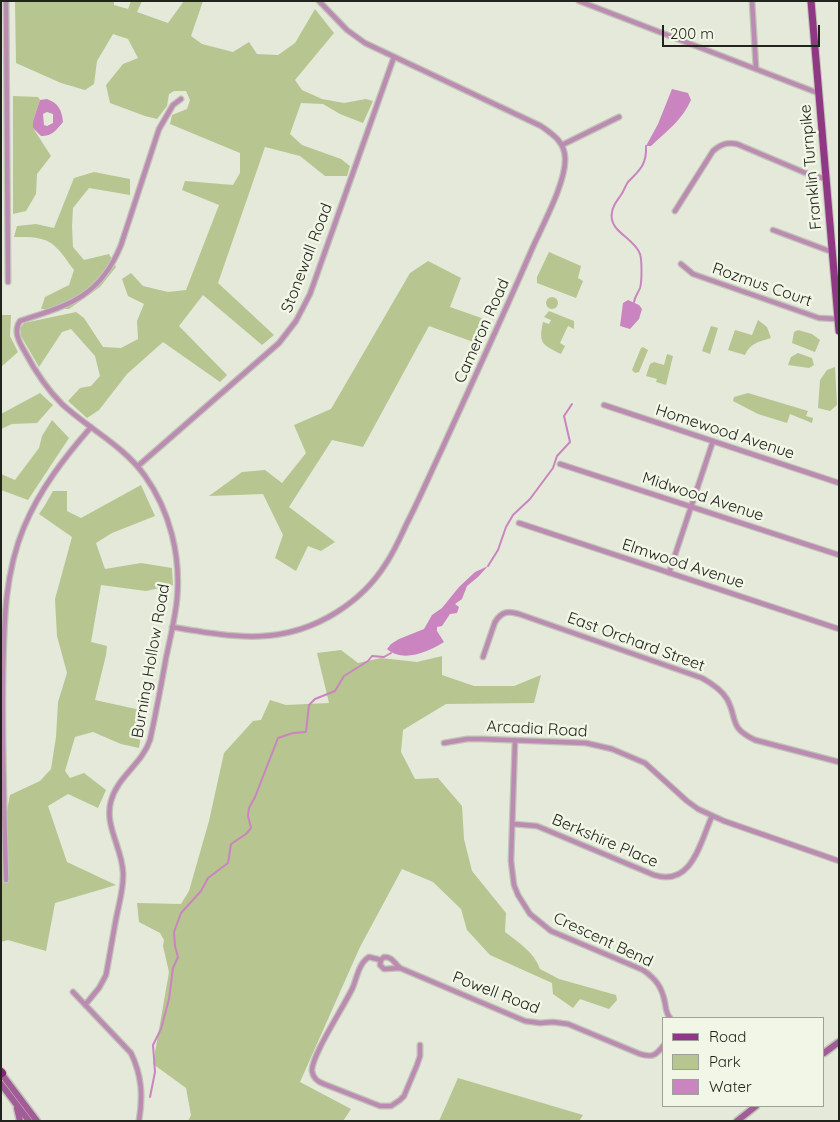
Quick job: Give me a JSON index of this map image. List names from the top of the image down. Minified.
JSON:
{"streets":{"main road":["Franklin Turnpike"],"street":["Stonewall Road","Rozmus Court","Cameron Road","Homewood Avenue","Midwood Avenue","Elmwood Avenue","East Orchard Street","Burning Hollow Road","Arcadia Road","Berkshire Place","Crescent Bend","Powell Road"]},"crossings":[["Franklin Turnpike","Rozmus Court"],["Stonewall Road","Burning Hollow Road"],["Cameron Road","Burning Hollow Road"],["Arcadia Road","Berkshire Place"],["Arcadia Road","Crescent Bend"],["Berkshire Place","Crescent Bend"]],"legend":["Road","Park","Water"],"scale_bar":"200 m"}
